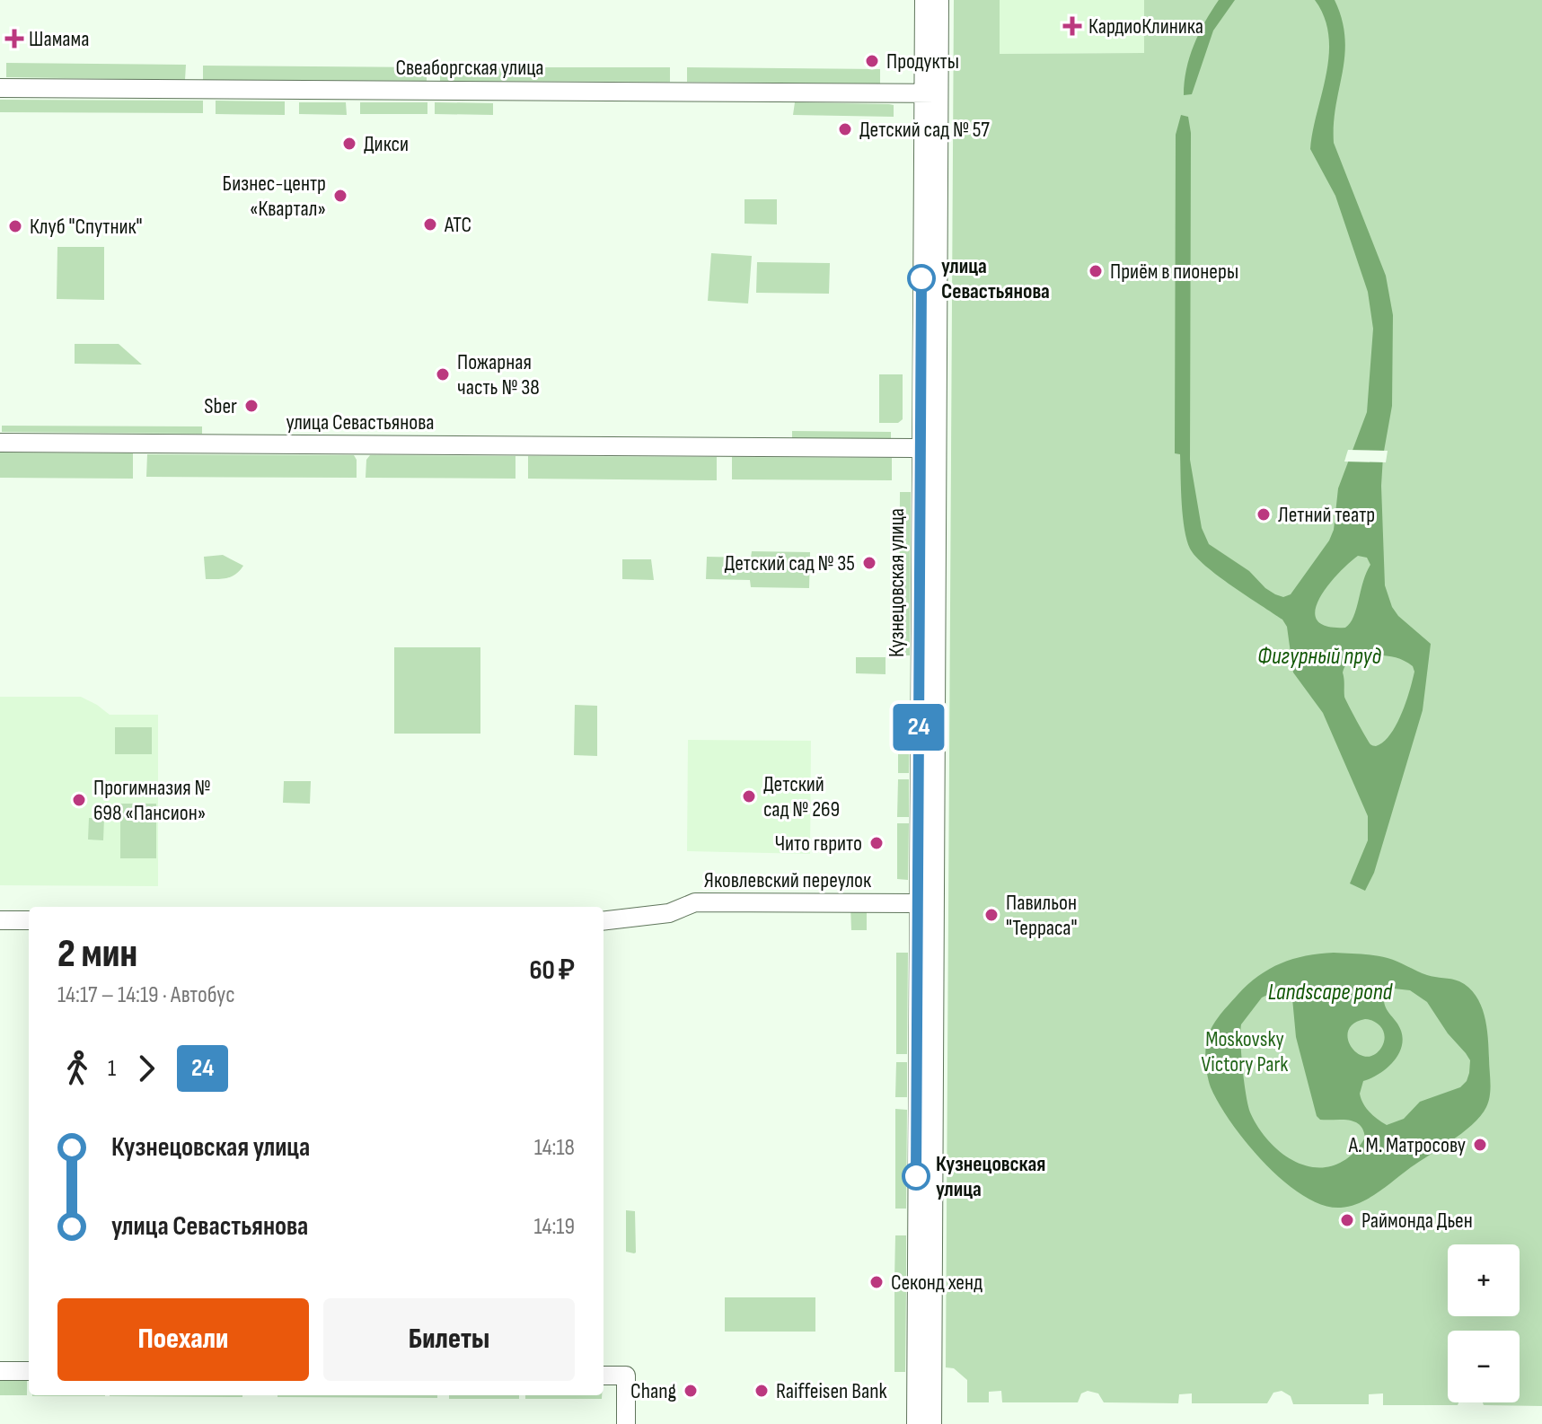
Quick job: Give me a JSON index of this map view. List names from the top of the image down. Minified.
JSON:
{"streets":{"street":["Свеаборгская улица","улица Севастьянова","Кузнецовская улица","Яковлевский переулок"]},"crossings":[["Свеаборгская улица","Кузнецовская улица"],["улица Севастьянова","Кузнецовская улица"],["Кузнецовская улица","Яковлевский переулок"]],"water":["Фигурный пруд","Landscape pond"],"parks":["Moskovsky Victory Park"],"places":{"health":["КардиоКлиника","Шамама"],"other":["Продукты","Детский сад № 57","Дикси","Бизнес-центр «Квартал»","АТС","Клуб \"Спутник\"","Приём в пионеры","улица Севастьянова","Пожарная часть № 38","Sber","Летний театр","Детский сад № 35","Детский сад № 269","Прогимназия № 698 «Пансион»","Чито гврито","Павильон \"Терраса\"","А. М. Матросову","Кузнецовская улица","Раймонда Дьен","Секонд хенд","Chang","Raiffeisen Bank"]},"lines":["bus line 24"],"page":{"on_map":"24","heading":["2 мин","14:17 – 14:19 · Автобус","60 ₽"],"legs":["1","24"],"list":[{"name":"Кузнецовская улица","value":"14:18"},{"name":"улица Севастьянова","value":"14:19"}],"map_buttons":["+","−"],"buttons":["Поехали","Билеты"]}}
